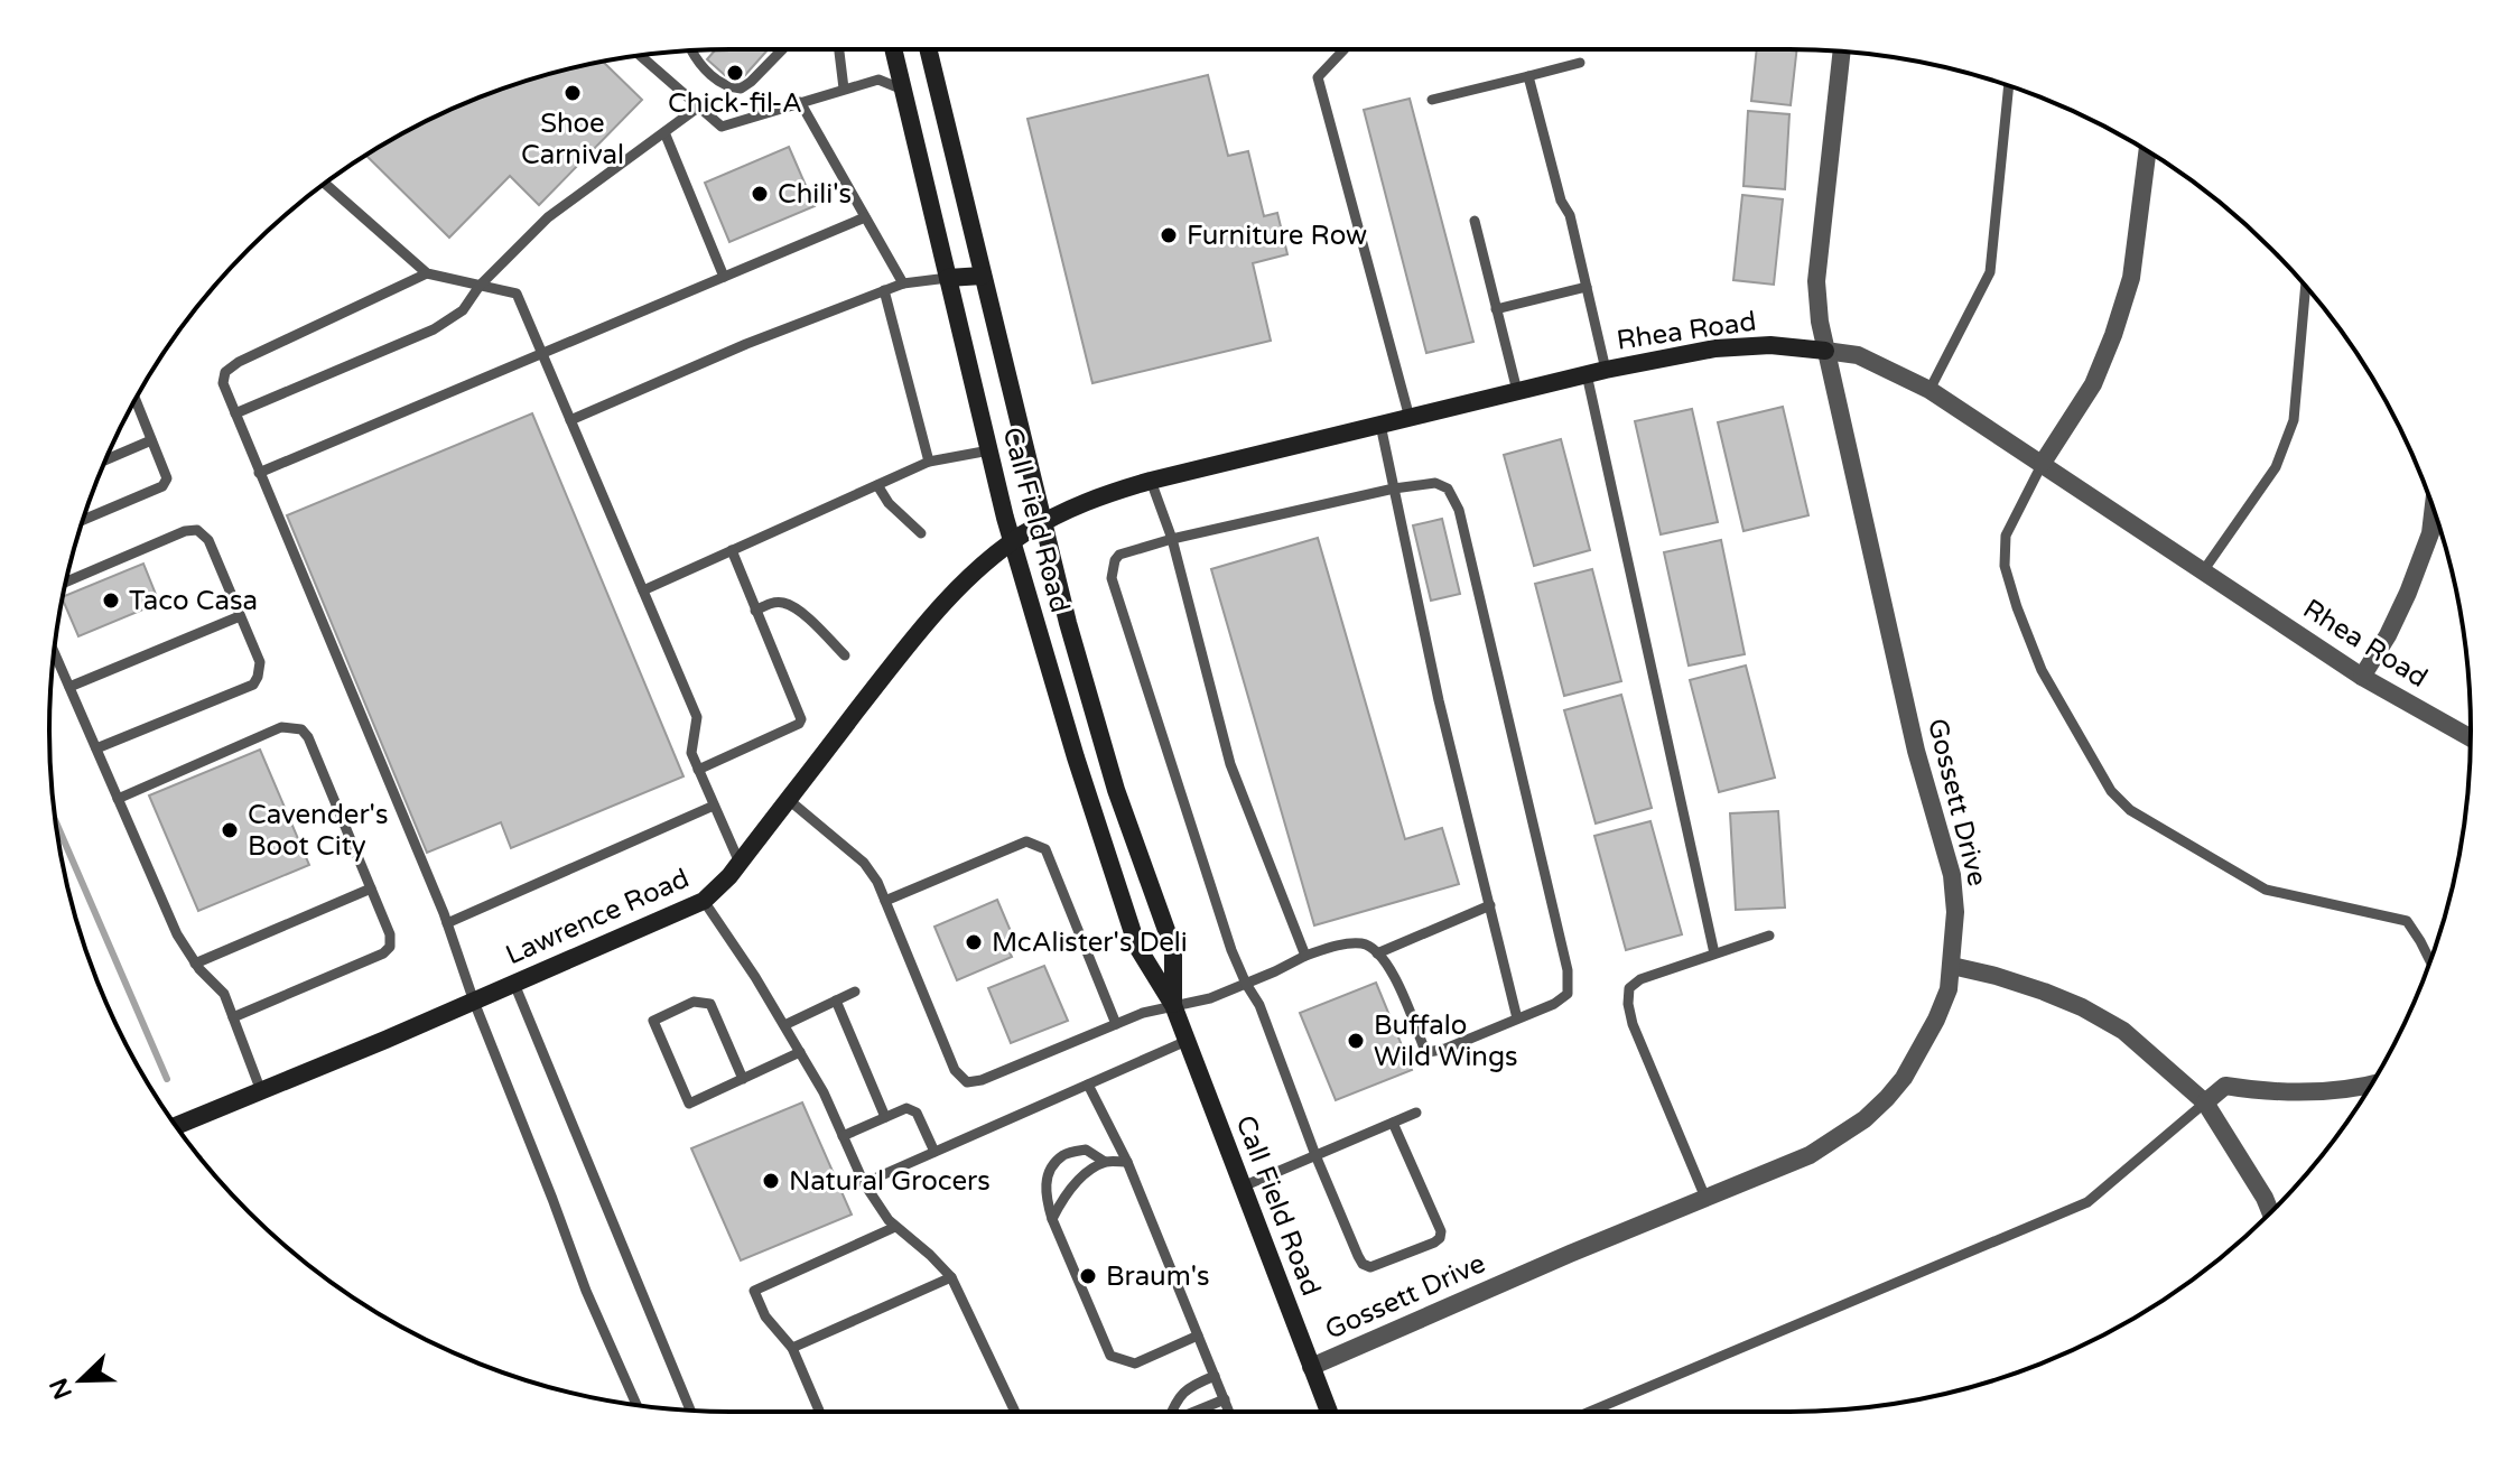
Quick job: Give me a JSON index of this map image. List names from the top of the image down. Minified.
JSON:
{"streets":{"main road":["Rhea Road","Call Field Road","Lawrence Road"],"street":["Gossett Drive"]},"crossings":[["Rhea Road","Call Field Road"],["Rhea Road","Gossett Drive"],["Rhea Road","Lawrence Road"],["Call Field Road","Gossett Drive"],["Call Field Road","Lawrence Road"]],"places":["Chick-fil-A","Shoe Carnival","Chili's","Furniture Row","Taco Casa","Cavender's Boot City","McAlister's Deli","Buffalo Wild Wings","Natural Grocers","Braum's"],"north":"bottom left"}
